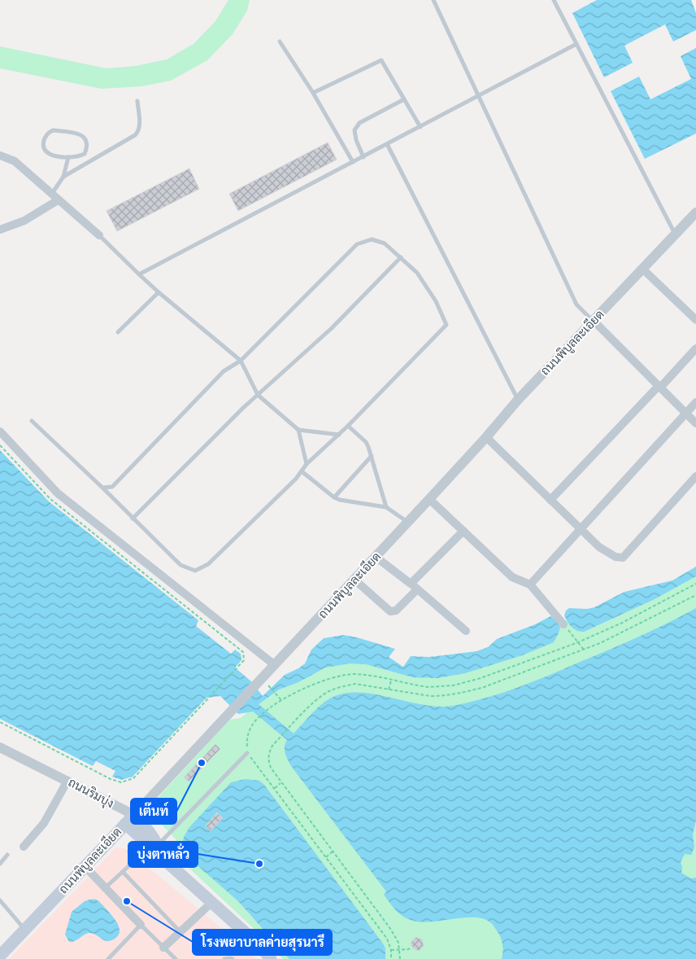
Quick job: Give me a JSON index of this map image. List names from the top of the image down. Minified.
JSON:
{"streets":{"main road":["ถนนพิบูลละเอียด","ถนนริมบุ่ง"]},"crossings":[["ถนนพิบูลละเอียด","ถนนริมบุ่ง"]],"places":["เต๊นท์","บุ่งตาหลั่ว","โรงพยาบาลค่ายสุรนารี"]}
